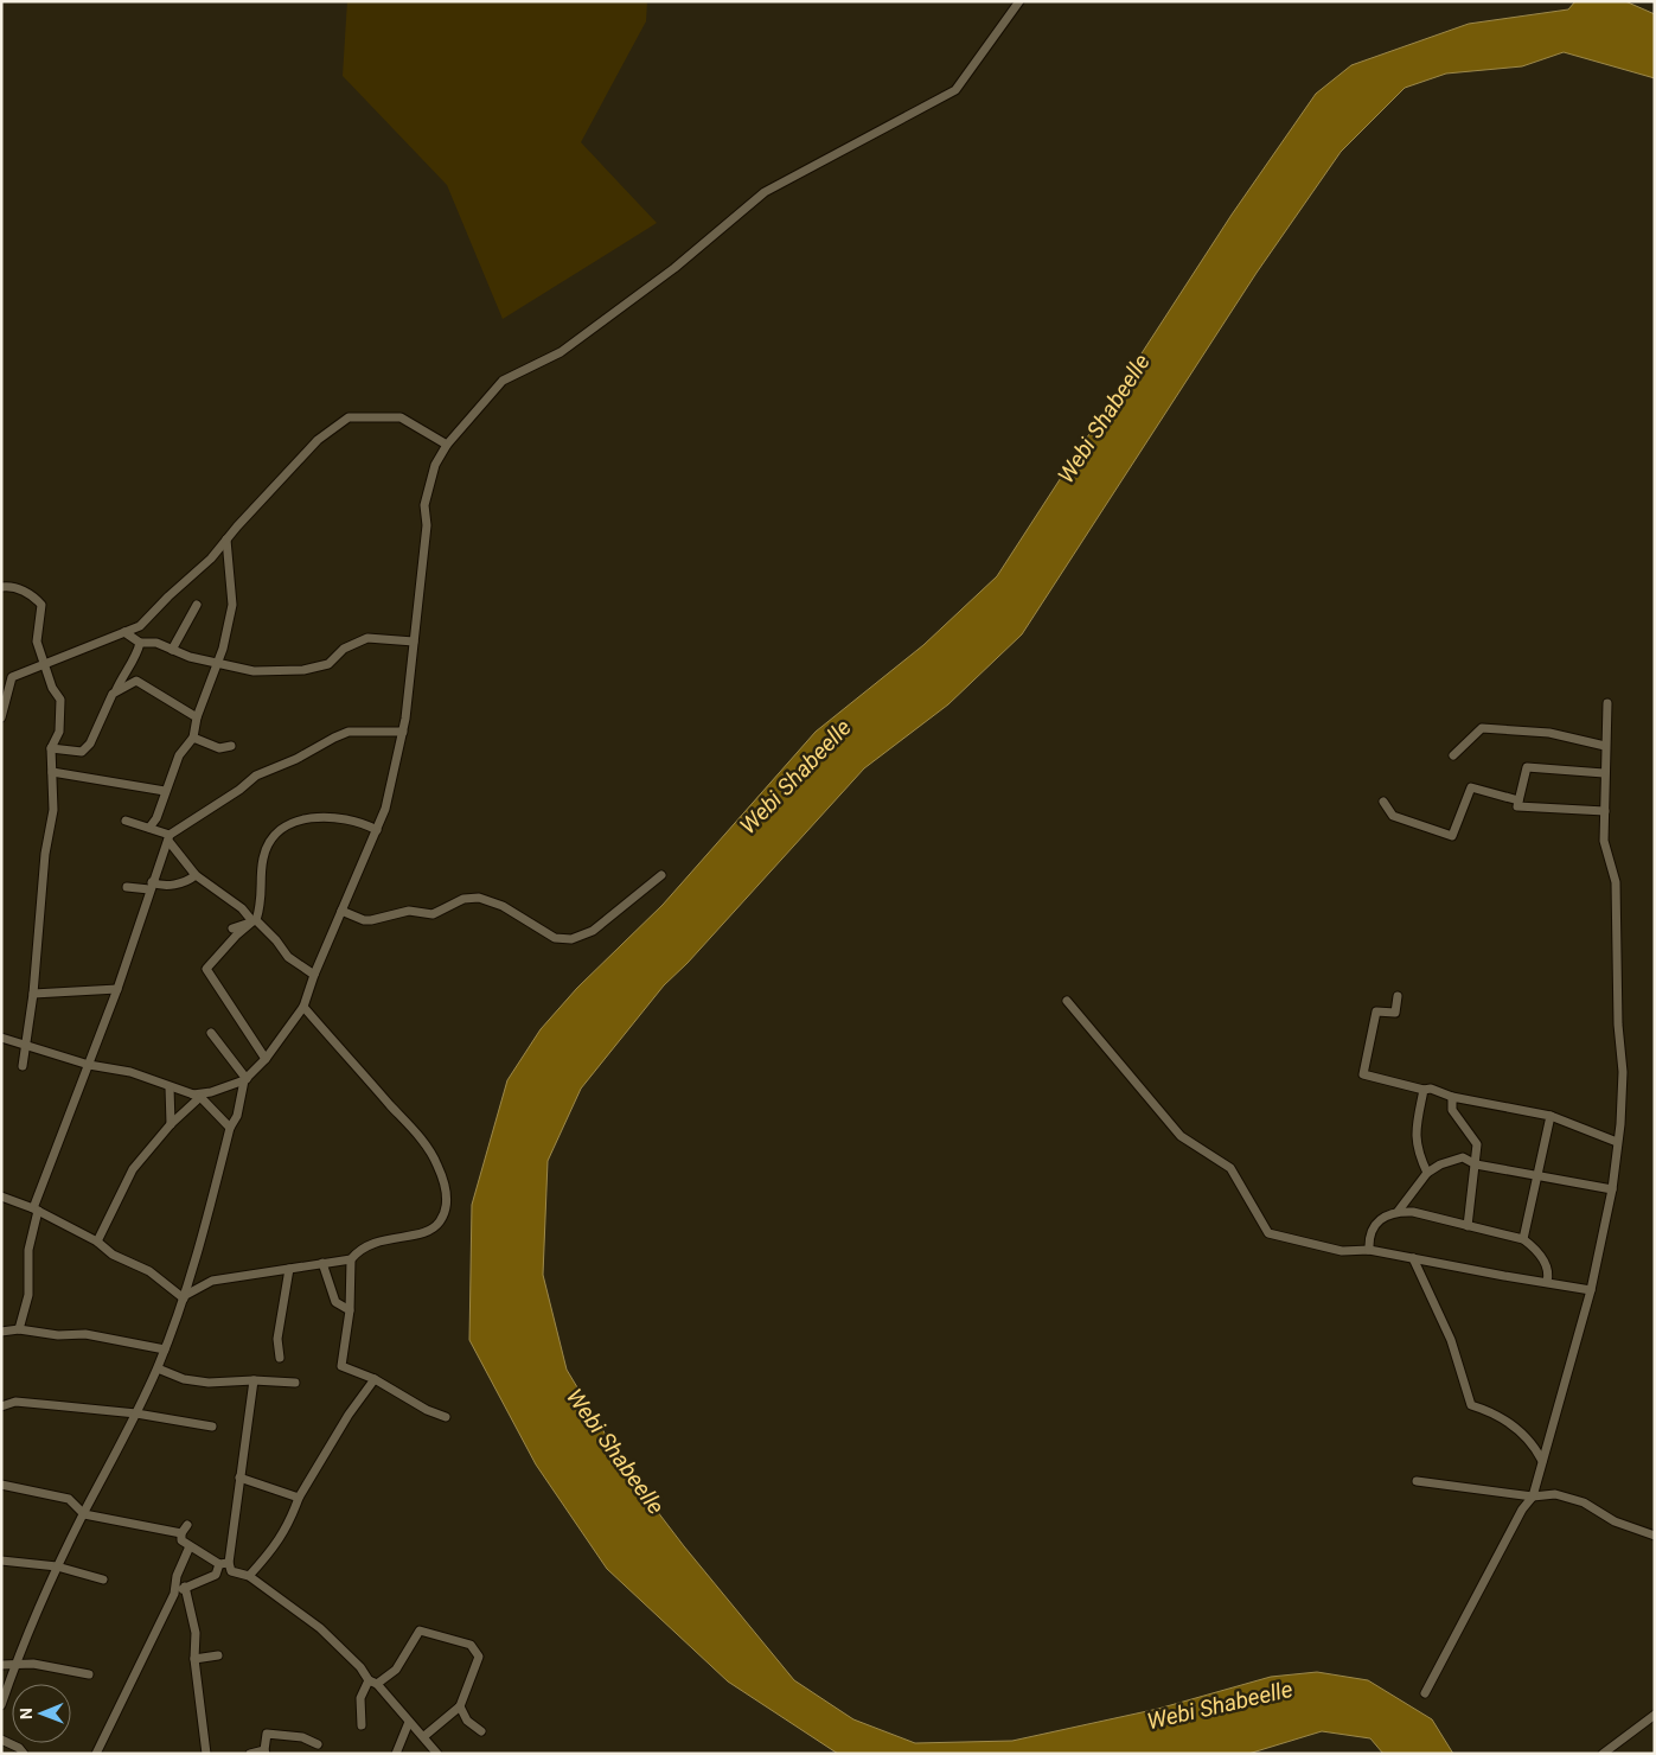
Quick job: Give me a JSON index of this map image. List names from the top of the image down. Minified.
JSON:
{"water":["Webi Shabeelle"],"north":"left"}
